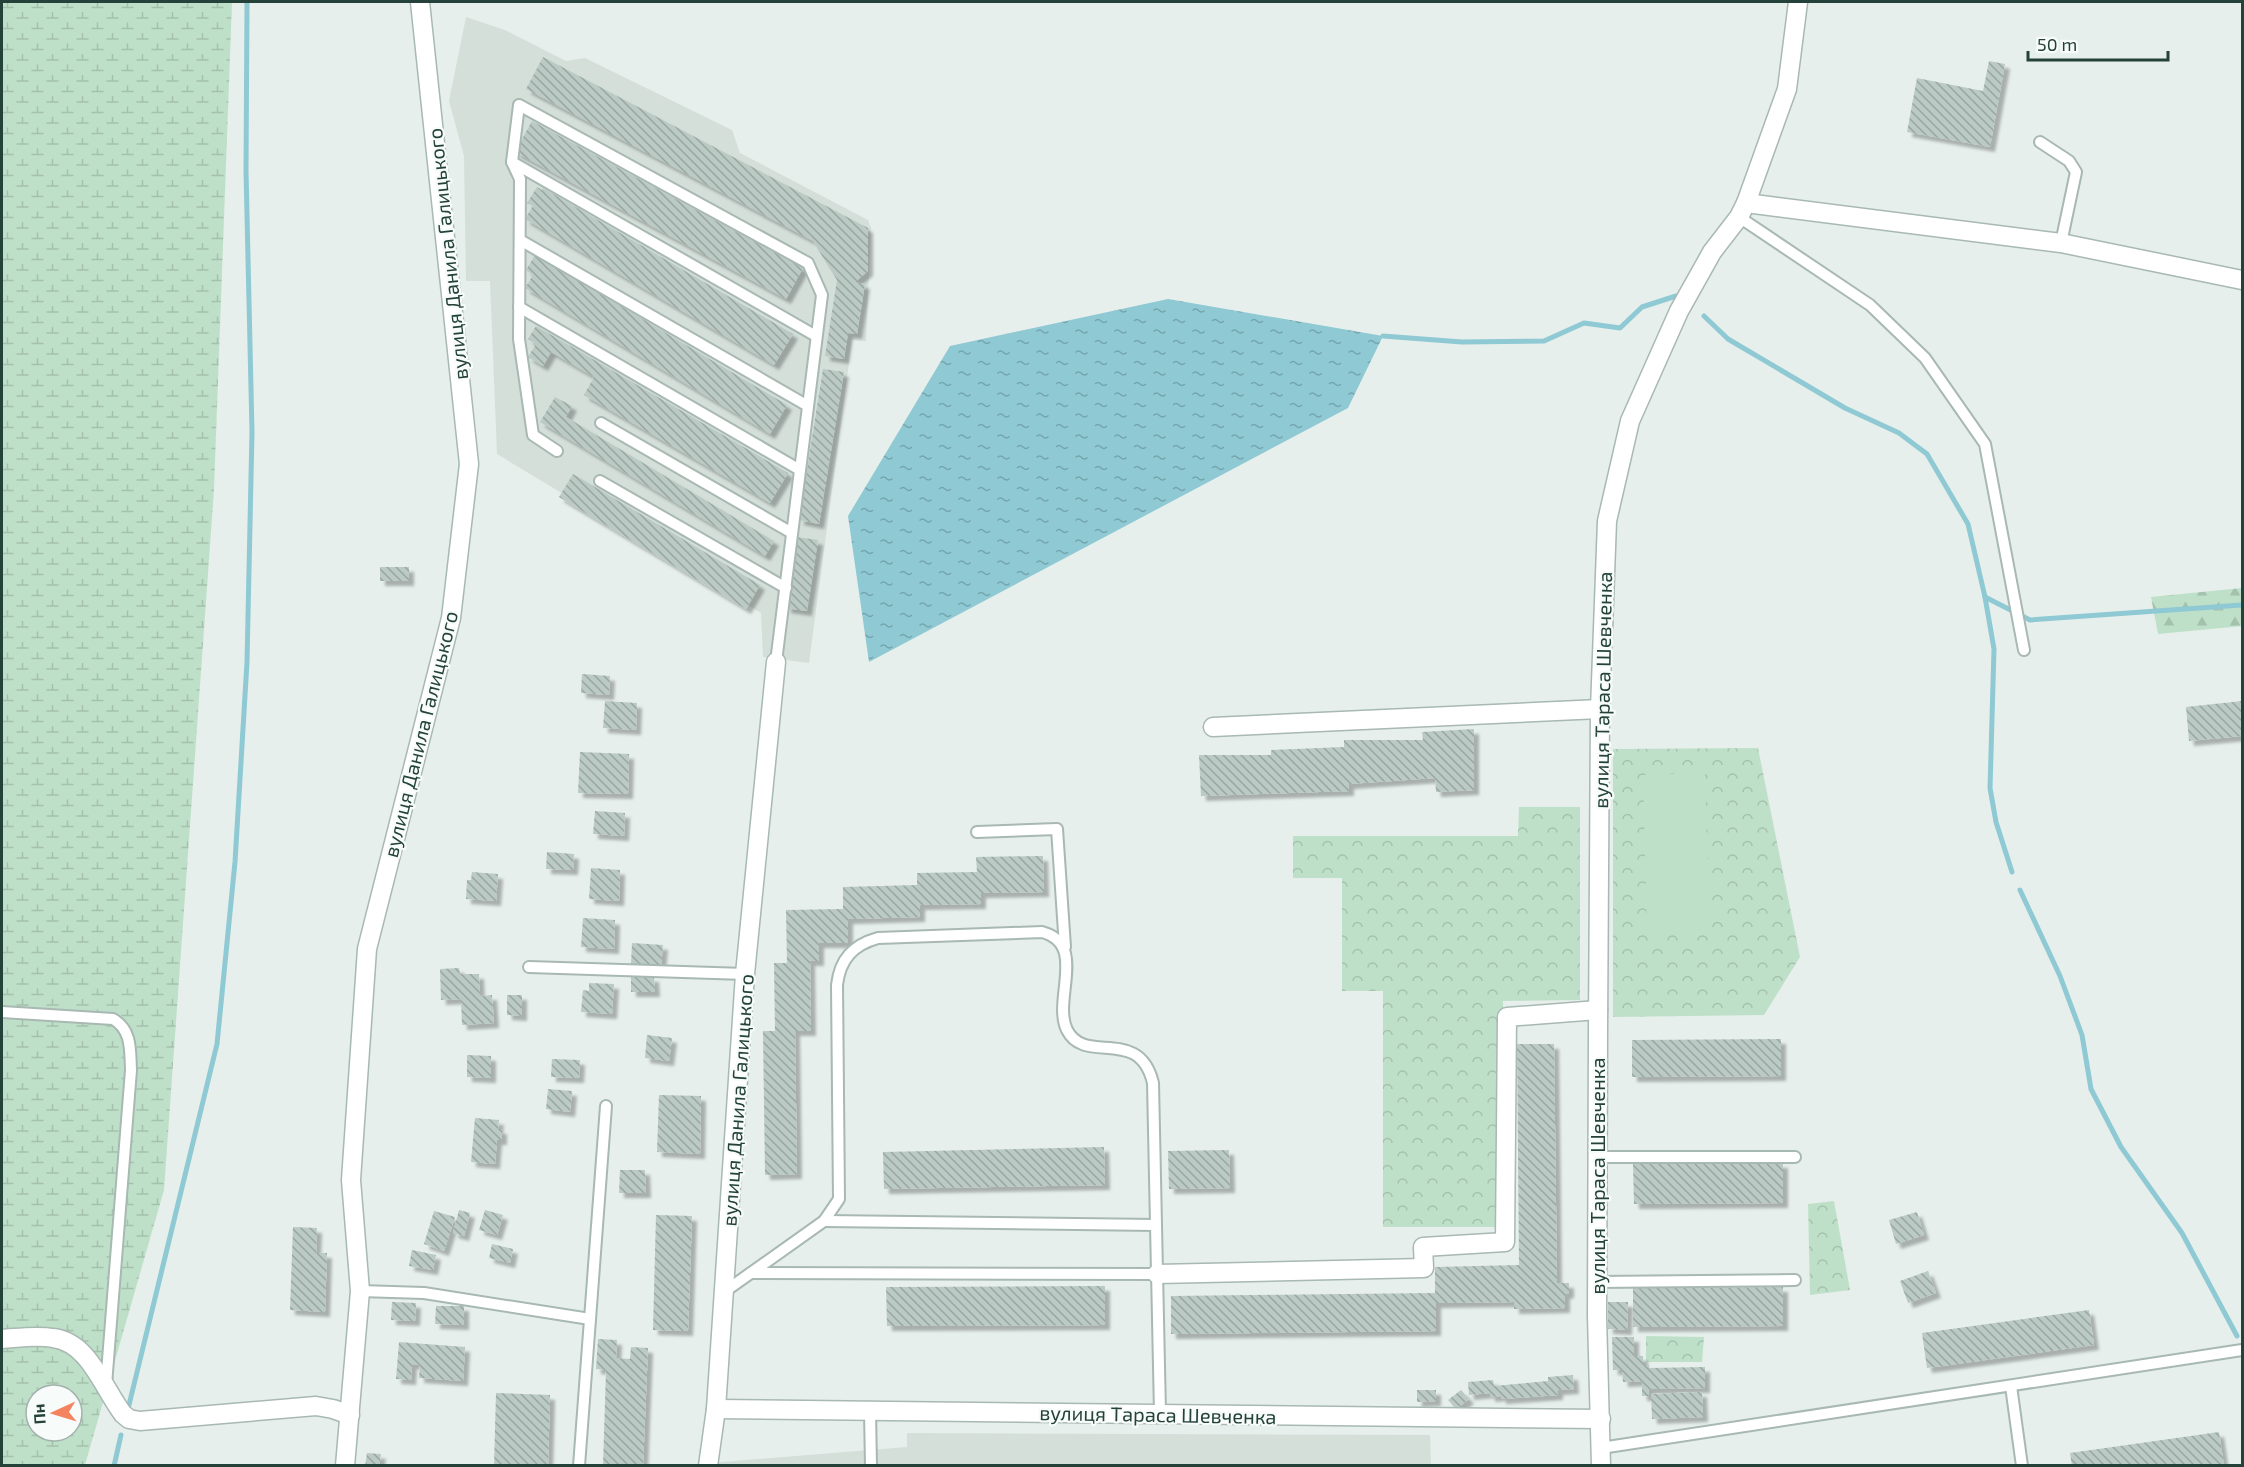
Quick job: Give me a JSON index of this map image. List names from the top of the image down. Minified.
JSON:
{"streets":{"street":["вулиця Данила Галицького","вулиця Тараса Шевченка"]},"crossings":[["вулиця Данила Галицького","вулиця Тараса Шевченка"]],"scale_bar":"50 m","north":"left"}
